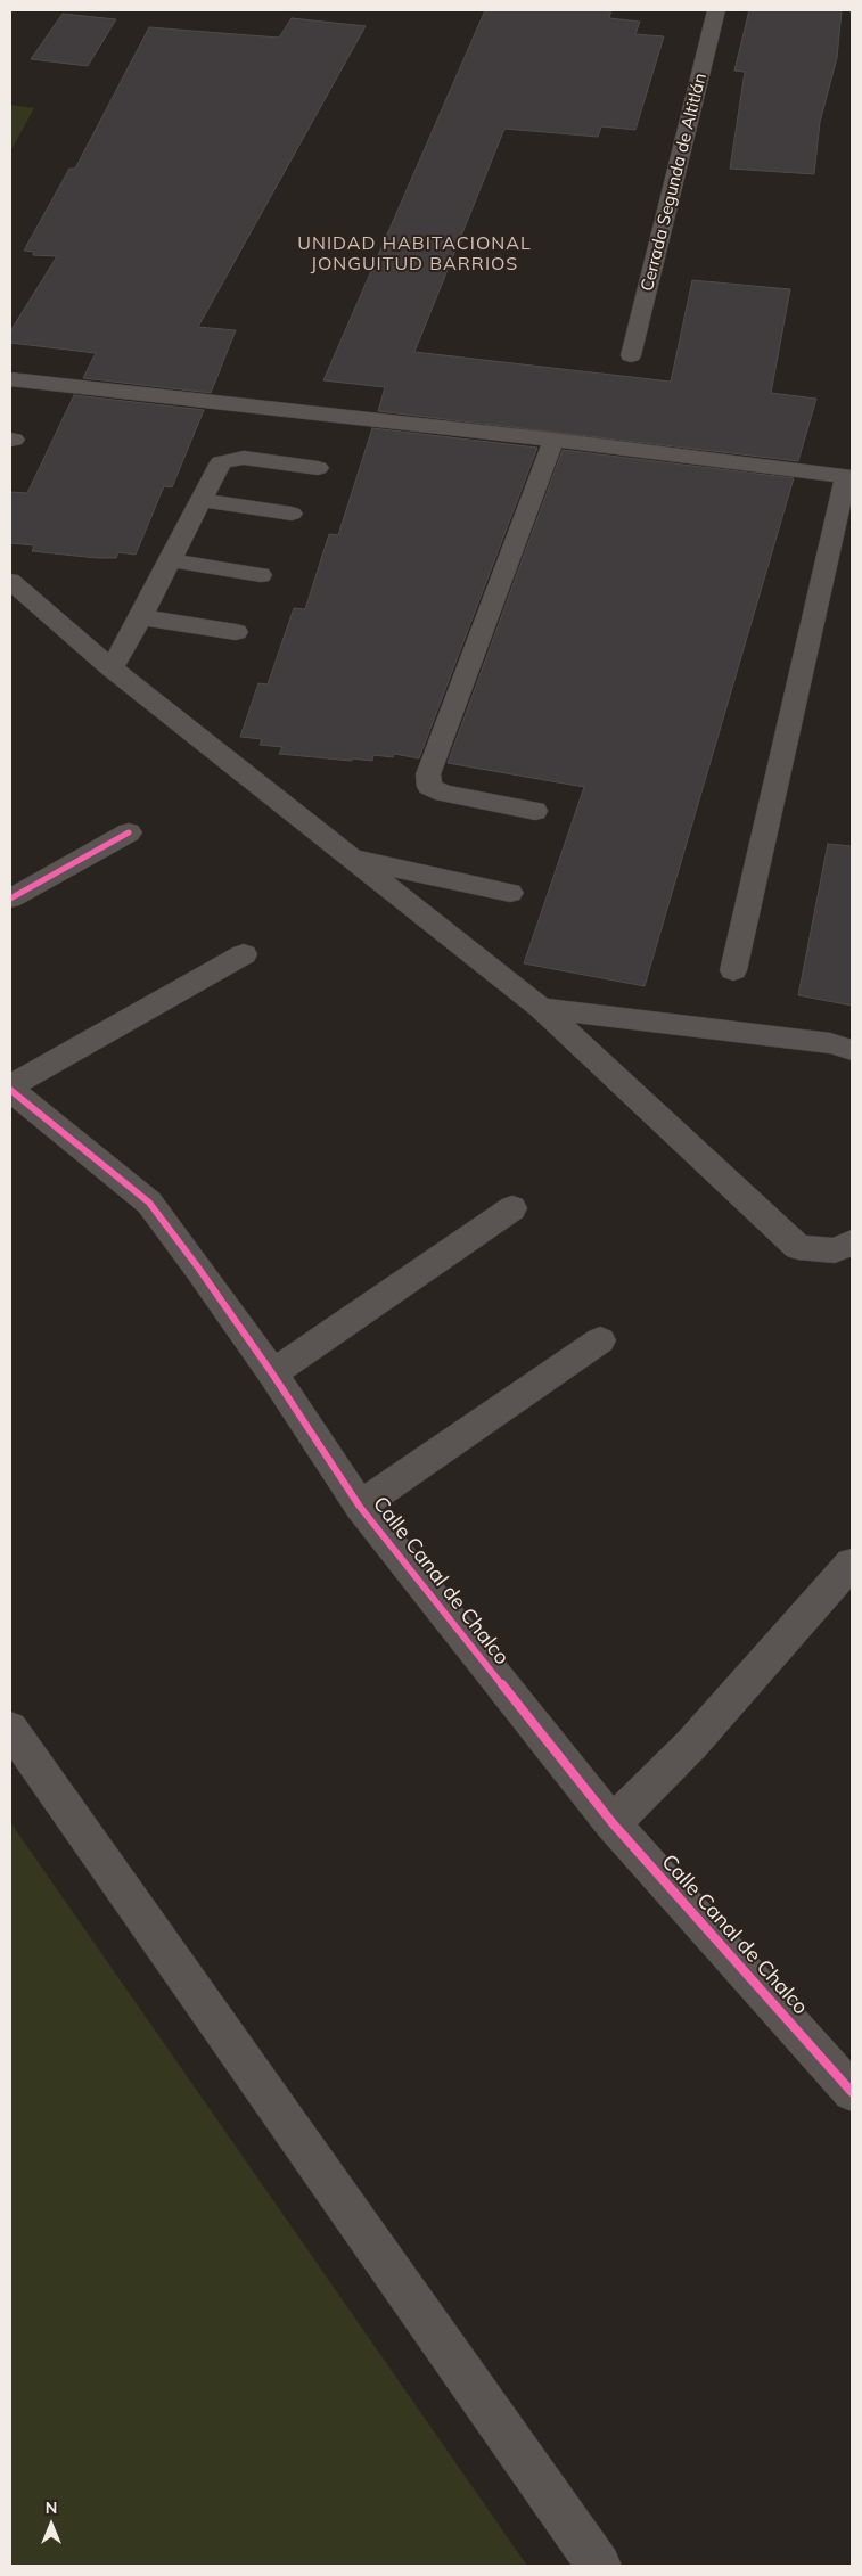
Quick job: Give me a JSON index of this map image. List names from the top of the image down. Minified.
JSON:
{"streets":{"street":["Cerrada Segunda de Altitlán","Calle Canal de Chalco"]},"districts":["UNIDAD HABITACIONAL JONGUITUD BARRIOS"],"north":"top"}
